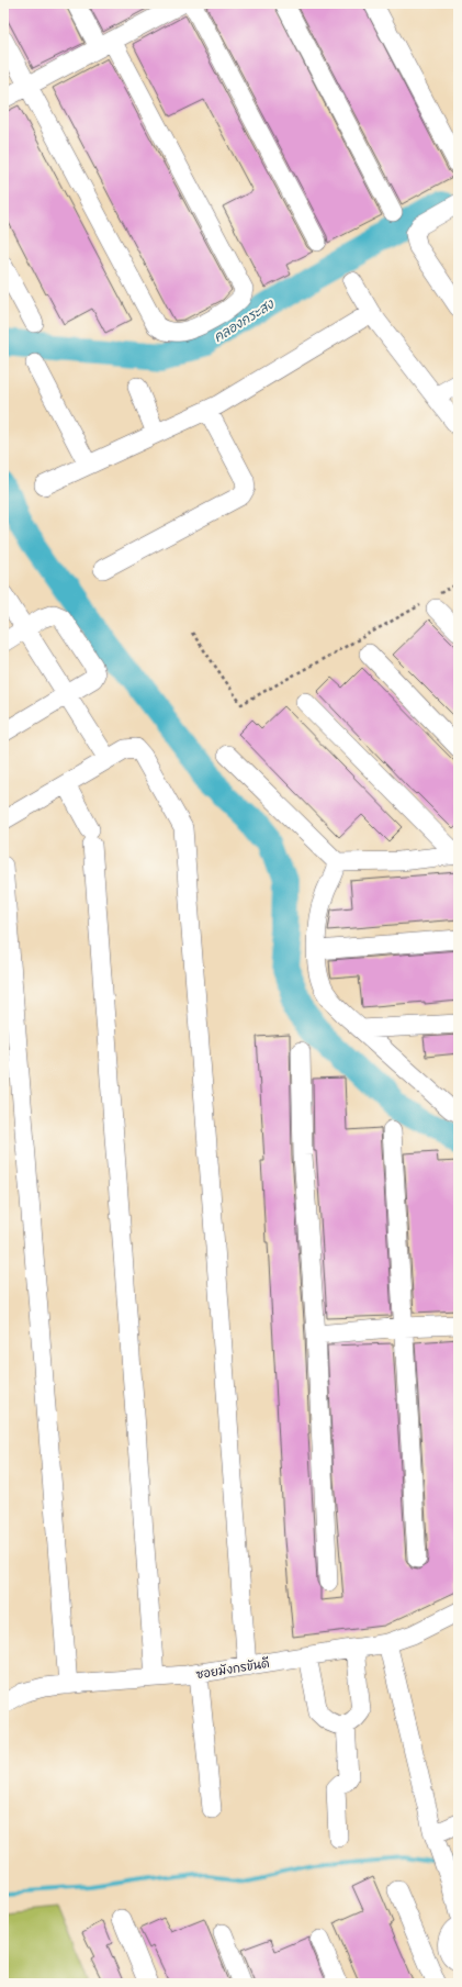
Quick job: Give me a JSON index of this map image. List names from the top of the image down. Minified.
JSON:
{"streets":{"street":["ซอยมังกรขันดี"]},"water":["คลองกระสง"]}
